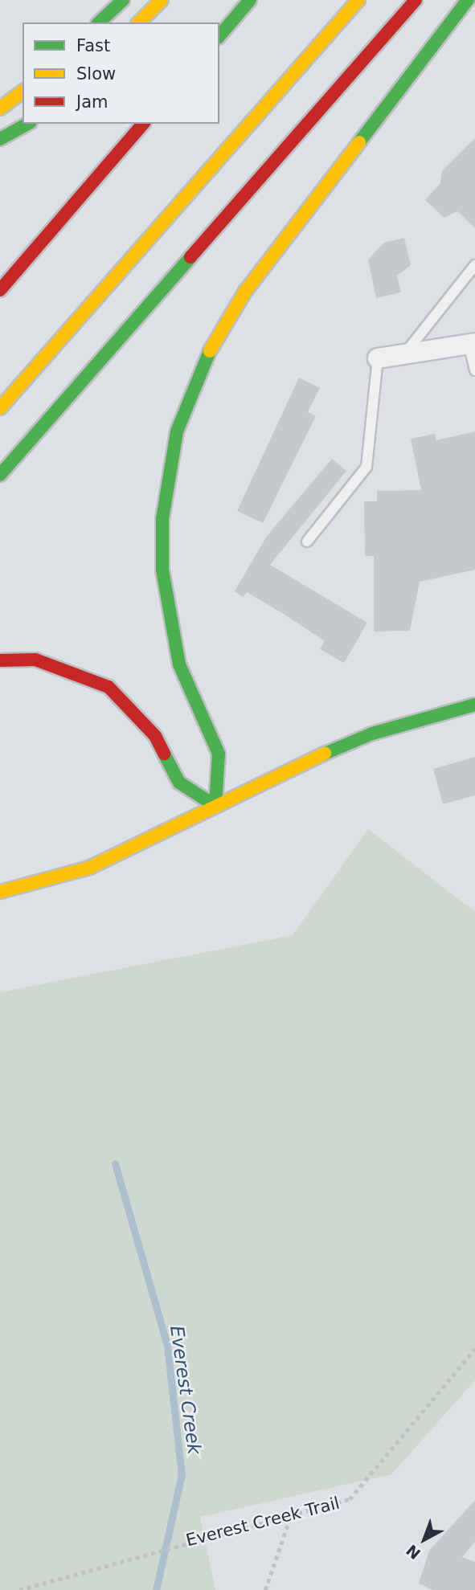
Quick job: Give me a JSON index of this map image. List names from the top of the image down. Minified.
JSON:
{"streets":{"path":["Everest Creek Trail"]},"water":["Everest Creek"],"legend":["Fast","Slow","Jam"],"north":"bottom left"}
